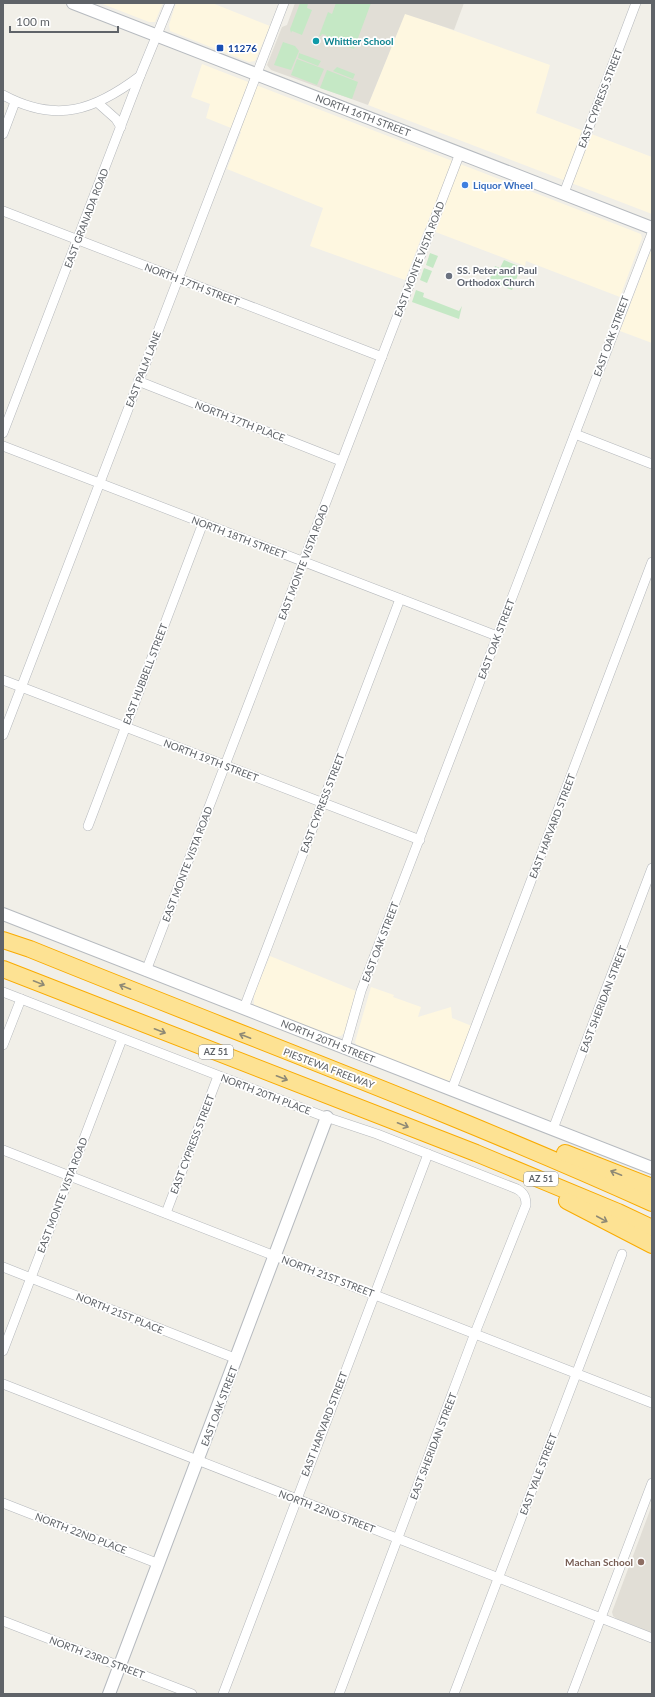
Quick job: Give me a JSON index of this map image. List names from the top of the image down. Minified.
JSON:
{"streets":{"highway":["AZ 51","PIESTEWA FREEWAY"],"street":["EAST CYPRESS STREET","NORTH 16TH STREET","EAST GRANADA ROAD","EAST MONTE VISTA ROAD","NORTH 17TH STREET","EAST OAK STREET","EAST PALM LANE","NORTH 17TH PLACE","NORTH 18TH STREET","EAST HUBBELL STREET","NORTH 19TH STREET","EAST HARVARD STREET","EAST SHERIDAN STREET","NORTH 20TH STREET","NORTH 20TH PLACE","NORTH 21ST STREET","NORTH 21ST PLACE","EAST YALE STREET","NORTH 22ND STREET","NORTH 22ND PLACE","NORTH 23RD STREET"]},"crossings":[["EAST CYPRESS STREET","NORTH 16TH STREET"],["EAST CYPRESS STREET","NORTH 18TH STREET"],["EAST CYPRESS STREET","NORTH 19TH STREET"],["EAST CYPRESS STREET","NORTH 20TH STREET"],["EAST CYPRESS STREET","NORTH 20TH PLACE"],["EAST CYPRESS STREET","NORTH 21ST STREET"],["NORTH 16TH STREET","EAST GRANADA ROAD"],["NORTH 16TH STREET","EAST MONTE VISTA ROAD"],["NORTH 16TH STREET","EAST PALM LANE"],["EAST GRANADA ROAD","NORTH 17TH STREET"],["EAST MONTE VISTA ROAD","NORTH 17TH STREET"],["EAST MONTE VISTA ROAD","NORTH 17TH PLACE"],["EAST MONTE VISTA ROAD","NORTH 18TH STREET"],["EAST MONTE VISTA ROAD","NORTH 19TH STREET"],["EAST MONTE VISTA ROAD","NORTH 20TH STREET"],["EAST MONTE VISTA ROAD","NORTH 20TH PLACE"],["EAST MONTE VISTA ROAD","NORTH 21ST STREET"],["EAST MONTE VISTA ROAD","NORTH 21ST PLACE"],["NORTH 17TH STREET","EAST PALM LANE"],["EAST OAK STREET","NORTH 18TH STREET"],["EAST OAK STREET","NORTH 19TH STREET"],["EAST OAK STREET","NORTH 20TH STREET"],["EAST OAK STREET","NORTH 20TH PLACE"],["EAST OAK STREET","NORTH 21ST STREET"],["EAST OAK STREET","NORTH 21ST PLACE"],["EAST OAK STREET","NORTH 22ND STREET"],["EAST OAK STREET","NORTH 22ND PLACE"],["EAST OAK STREET","NORTH 23RD STREET"],["EAST PALM LANE","NORTH 17TH PLACE"],["EAST PALM LANE","NORTH 18TH STREET"],["EAST PALM LANE","NORTH 19TH STREET"],["NORTH 18TH STREET","EAST HUBBELL STREET"],["EAST HUBBELL STREET","NORTH 19TH STREET"],["EAST HARVARD STREET","NORTH 20TH STREET"],["EAST HARVARD STREET","NORTH 20TH PLACE"],["EAST HARVARD STREET","NORTH 21ST STREET"],["EAST HARVARD STREET","NORTH 22ND STREET"],["EAST SHERIDAN STREET","NORTH 20TH STREET"],["EAST SHERIDAN STREET","NORTH 20TH PLACE"],["EAST SHERIDAN STREET","NORTH 21ST STREET"],["EAST SHERIDAN STREET","NORTH 22ND STREET"],["NORTH 21ST STREET","EAST YALE STREET"],["EAST YALE STREET","NORTH 22ND STREET"]],"places":{"other":["Whittier School","Liquor Wheel","SS. Peter and Paul Orthodox Church","Machan School"],"transit":["11276"]},"scale_bar":"100 m"}
